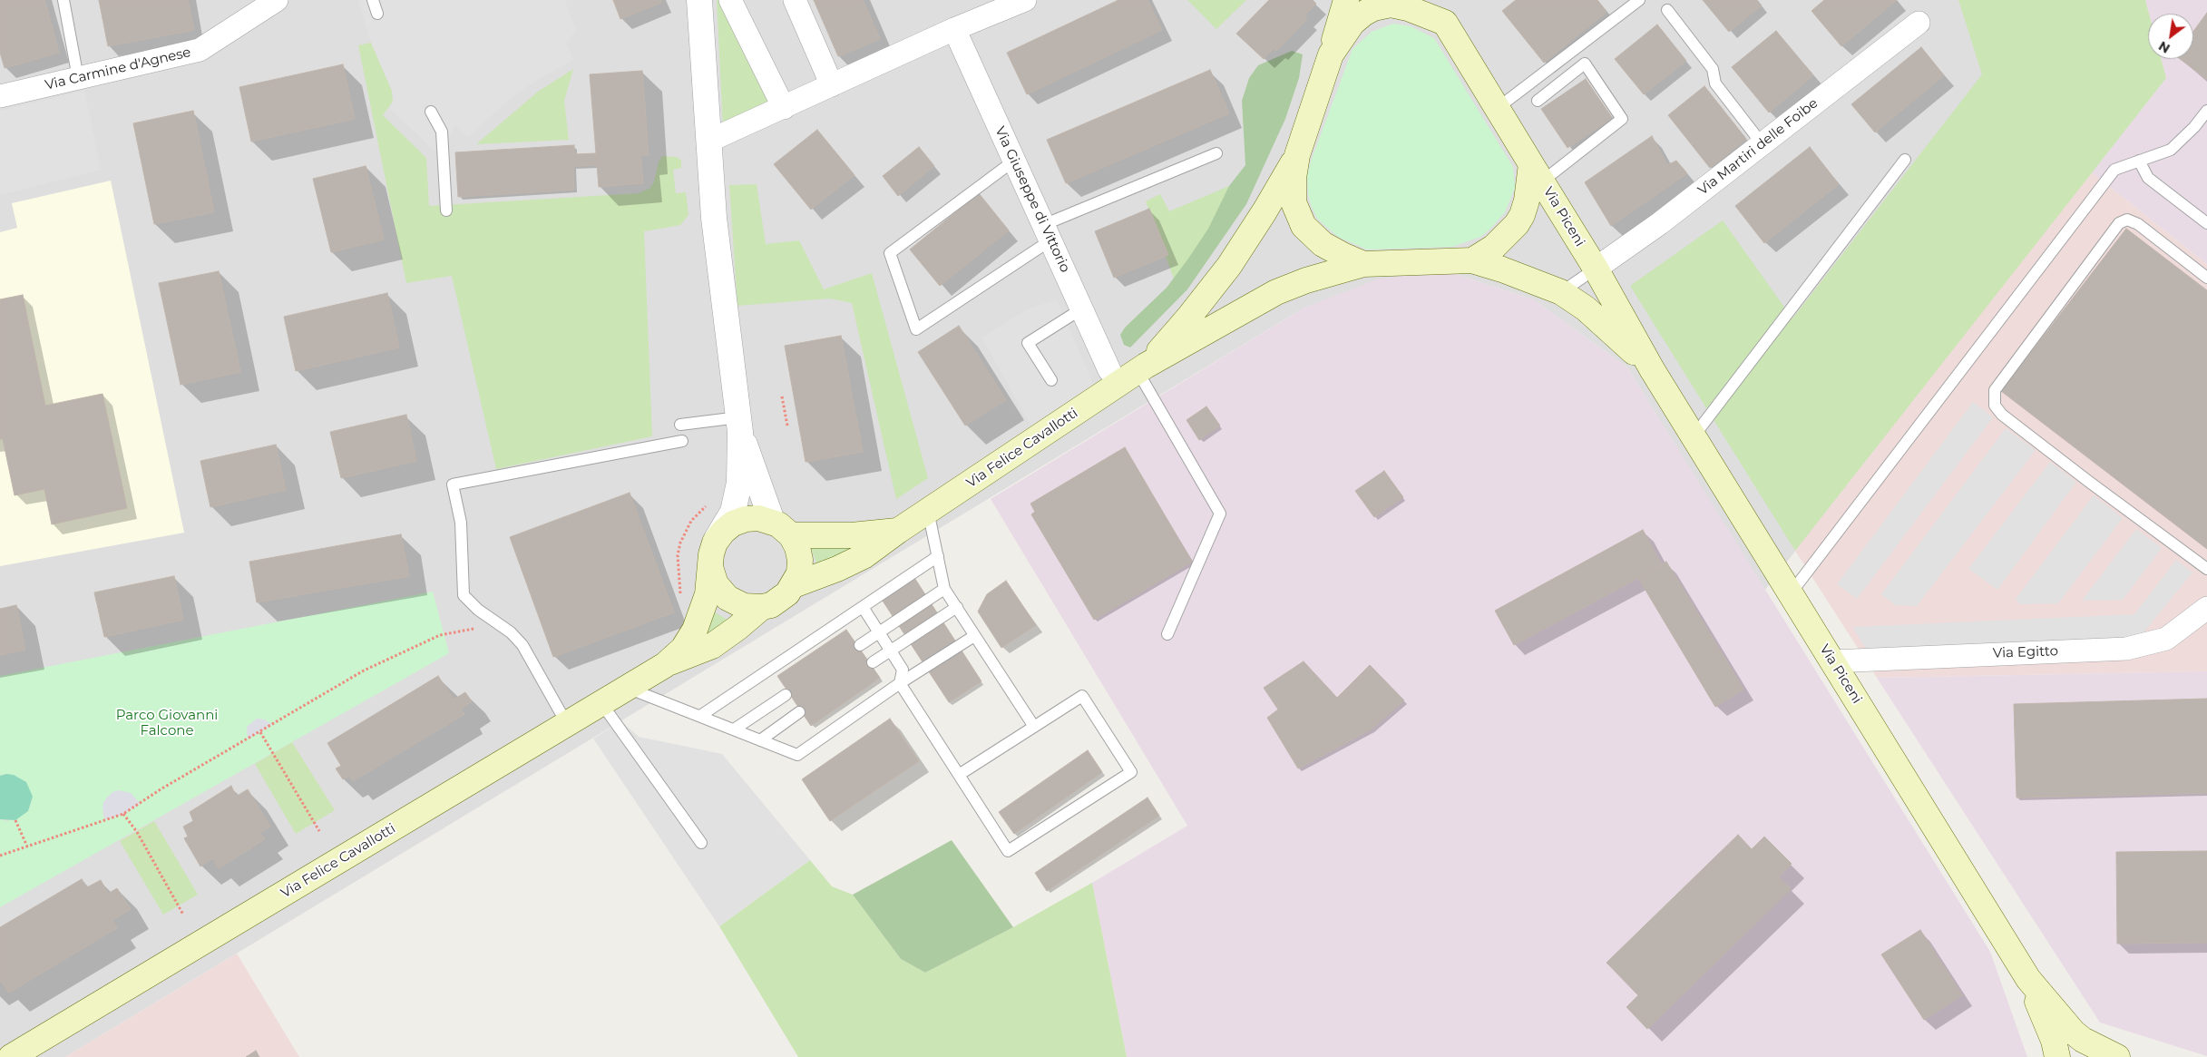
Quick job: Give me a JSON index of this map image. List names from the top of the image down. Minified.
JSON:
{"streets":{"main road":["Via Piceni","Via Felice Cavallotti"],"street":["Via Carmine d'Agnese","Via Martiri delle Foibe","Via Giuseppe di Vittorio","Via Egitto"]},"crossings":[["Via Martiri delle Foibe","Via Piceni"],["Via Piceni","Via Egitto"]],"parks":["Parco Giovanni Falcone"],"north":"bottom left"}
